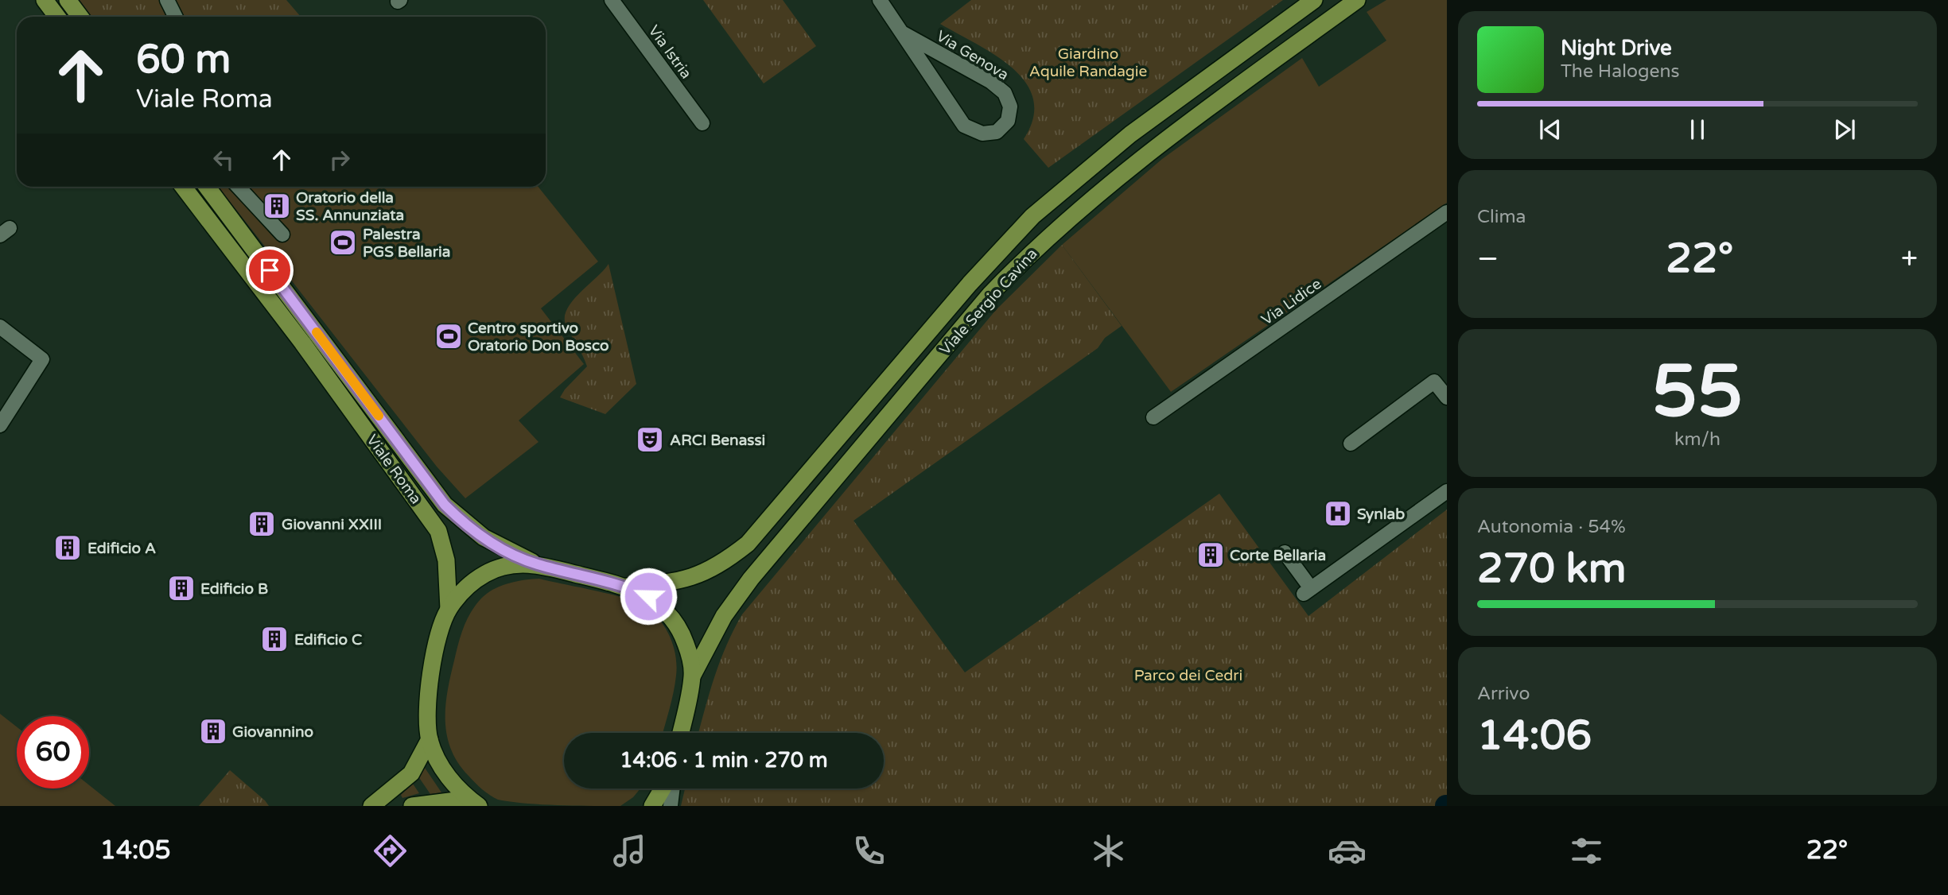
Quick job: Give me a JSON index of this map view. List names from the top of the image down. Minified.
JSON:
{"streets":{"main road":["Viale Sergio Cavina","Viale Roma"],"street":["Via Istria","Via Genova","Via Lidice"]},"parks":["Giardino Aquile Randagie","Parco dei Cedri"],"places":{"building":["Oratorio della SS. Annunziata","Giovanni XXIII","Edificio A","Corte Bellaria","Edificio B","Edificio C","Giovannino"],"sports":["Palestra PGS Bellaria","Centro sportivo Oratorio Don Bosco"],"theatre":["ARCI Benassi"],"hospital":["Synlab"]},"page":{"turn":["60 m","Viale Roma"],"song":["Night Drive","The Halogens"],"tile":["Clima",["55","km/h"],["Autonomia · 54%","270 km"],["Arrivo","14:06"]],"heat":["−","22°","+"],"limit":"60","trip":"14:06 · 1 min · 270 m","tabs":["14:05","22°"]}}
